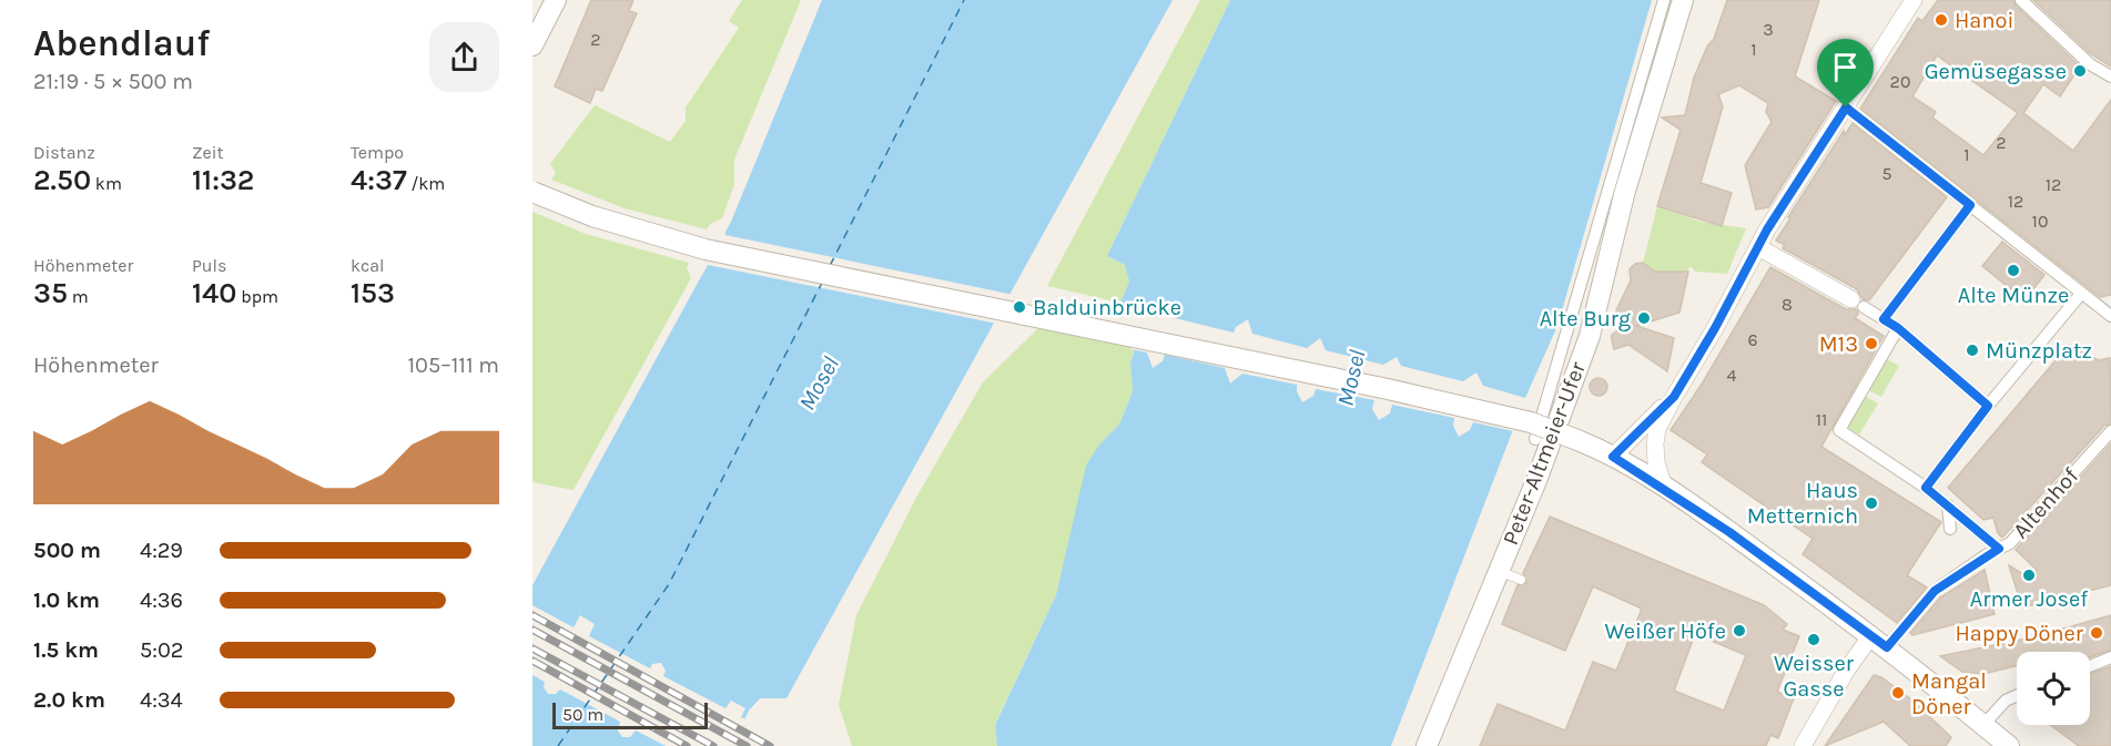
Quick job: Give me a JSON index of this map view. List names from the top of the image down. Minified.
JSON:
{"streets":{"street":["Peter-Altmeier-Ufer","Altenhof"]},"water":["Mosel"],"places":["Hanoi","Gemüsegasse","Alte Münze","Balduinbrücke","Alte Burg","M13","Münzplatz","Haus Metternich","Armer Josef","Weißer Höfe","Happy Döner","Weisser Gasse","Mangal Döner"],"house_numbers":["3","2","1","20","2","1","5","12","12","10","8","6","4","11"],"scale_bar":"50 m","page":{"heading":["Abendlauf","21:19 · 5 × 500 m"],"stats":[["Distanz","2.50 km"],["Zeit","11:32"],["Tempo","4:37 /km"],["Höhenmeter","35 m"],["Puls","140 bpm"],["kcal","153"]],"chart":["Höhenmeter","105–111 m"],"list":[{"name":"500 m","note":"4:29"},{"name":"1.0 km","note":"4:36"},{"name":"1.5 km","note":"5:02"},{"name":"2.0 km","note":"4:34"}],"scale":"50 m"}}
